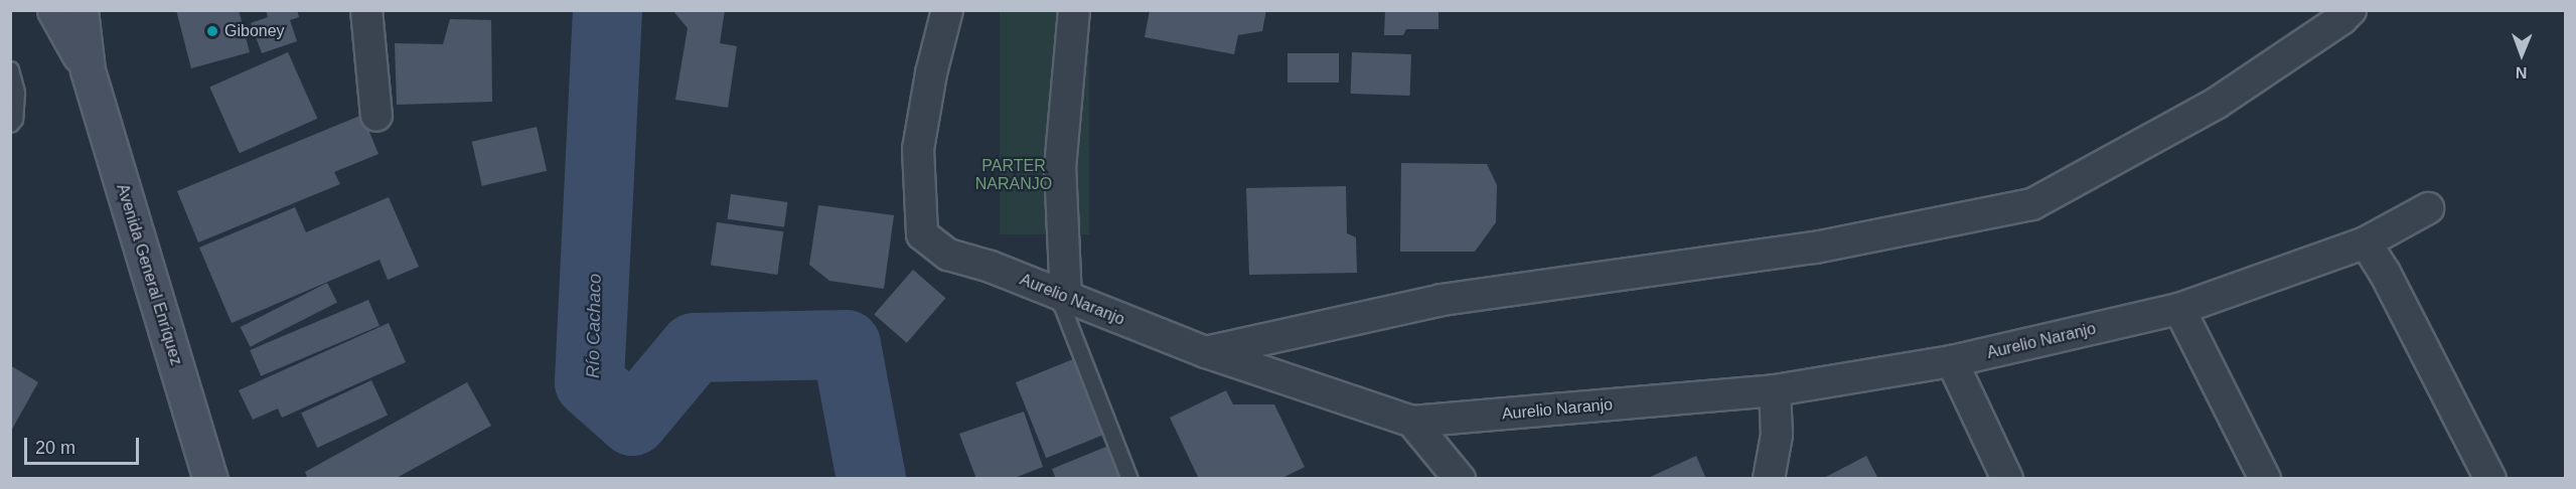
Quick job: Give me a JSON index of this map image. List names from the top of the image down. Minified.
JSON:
{"streets":{"main road":["Avenida General Enríquez"],"street":["Aurelio Naranjo"]},"water":["Río Cachaco"],"parks":["PARTER NARANJO"],"places":["Giboney"],"scale_bar":"20 m","north":"bottom"}
